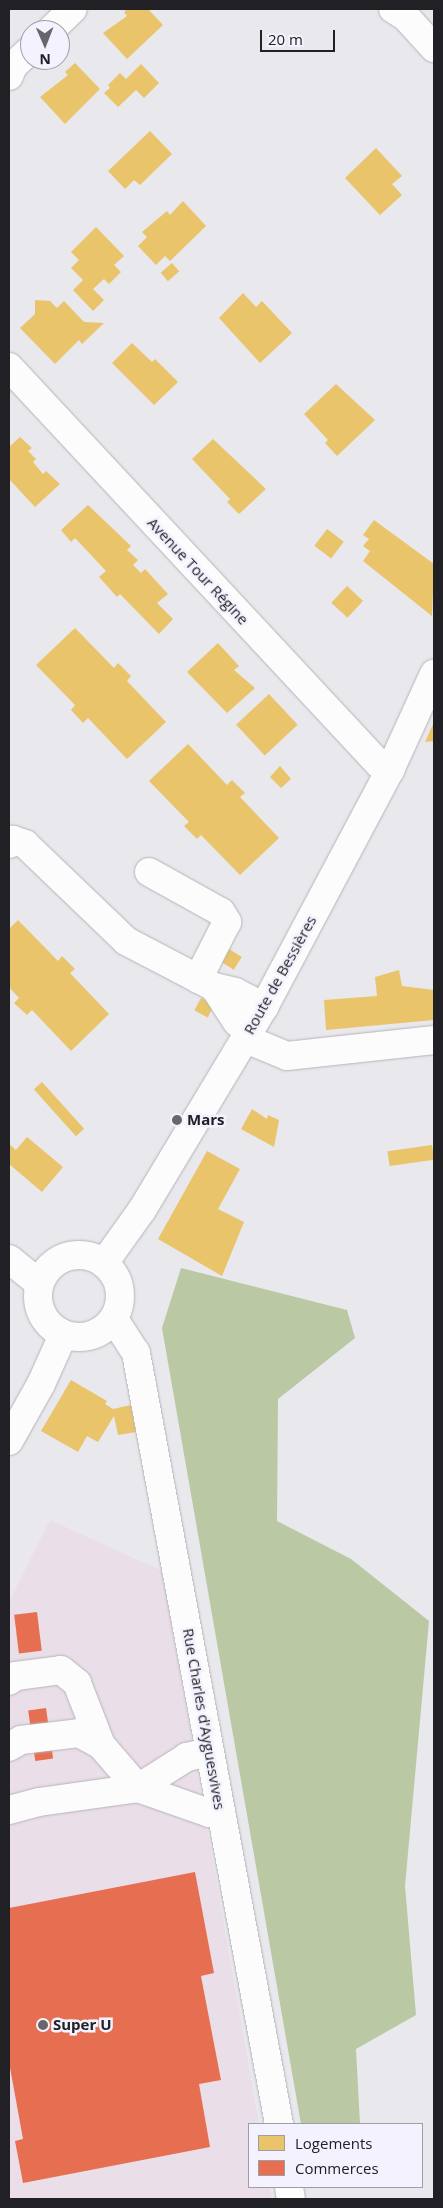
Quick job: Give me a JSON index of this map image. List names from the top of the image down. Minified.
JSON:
{"streets":{"street":["Avenue Tour Régine","Route de Bessières","Rue Charles d'Ayguesvives"]},"crossings":[["Avenue Tour Régine","Route de Bessières"],["Route de Bessières","Rue Charles d'Ayguesvives"]],"places":["Mars","Super U"],"legend":["Logements","Commerces"],"scale_bar":"20 m","north":"bottom"}
